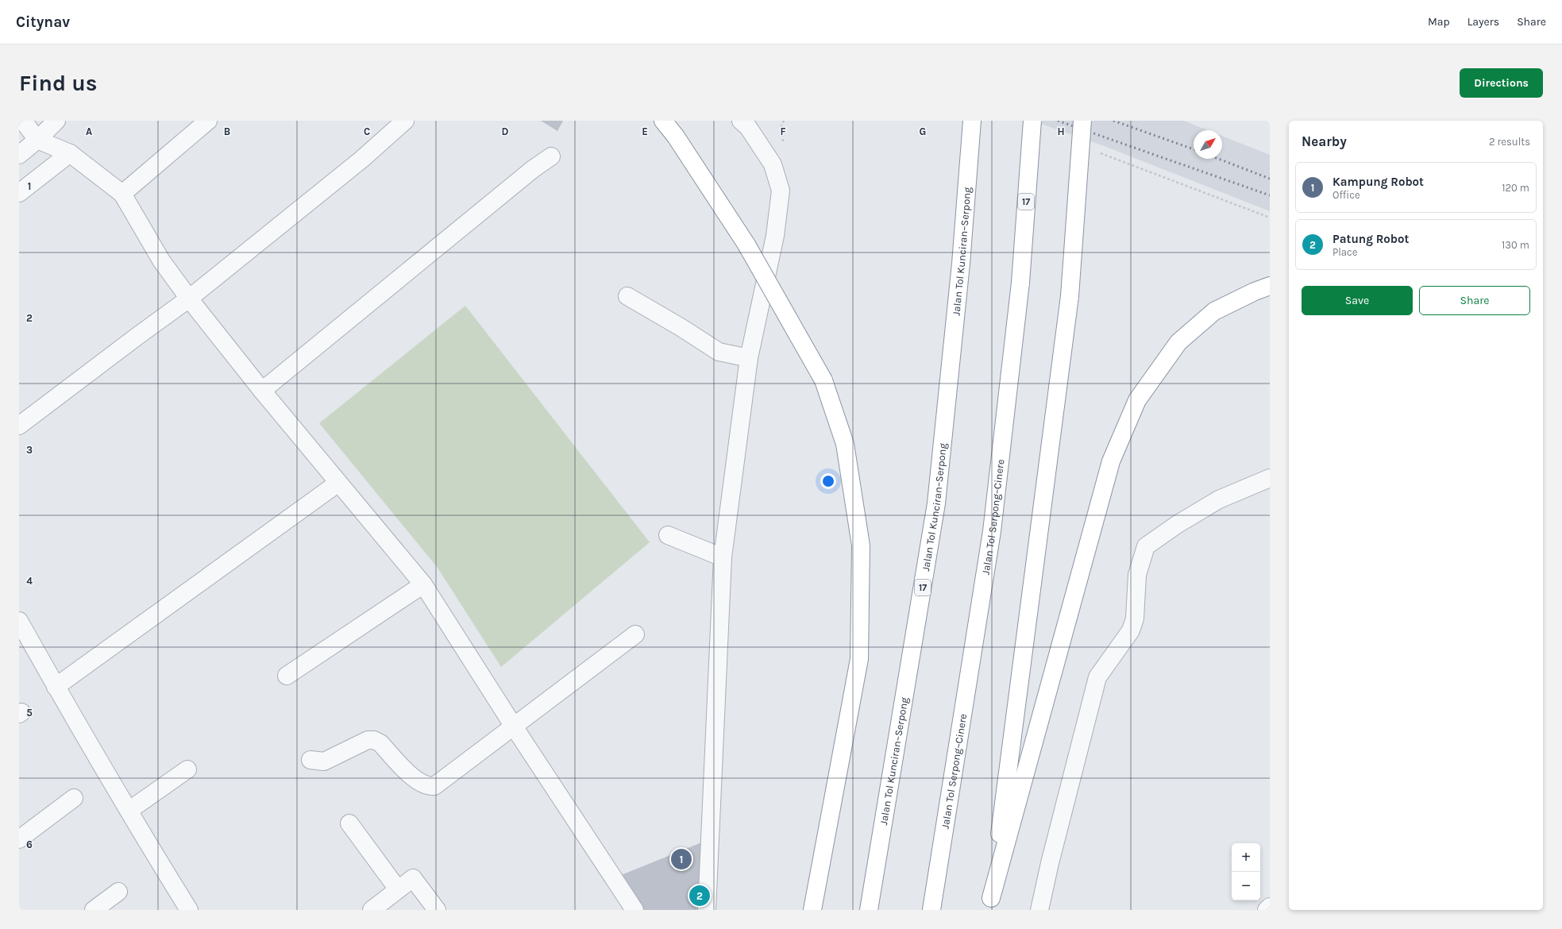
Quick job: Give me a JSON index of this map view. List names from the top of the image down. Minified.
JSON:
{"streets":{"highway":["17","Jalan Tol Kunciran–Serpong","Jalan Tol Serpong–Cinere"]},"north":"top right","page":{"header":"Citynav","nav":["Map","Layers","Share"],"buttons":["Directions",["Save","Share"]],"title":"Find us","heading":["Nearby","2 results"],"list":[{"mark":"1","name":"Kampung Robot","note":"Office","value":"120 m"},{"mark":"2","name":"Patung Robot","note":"Place","value":"130 m"}],"map_buttons":["+","−"],"pins":["1","2"]},"grid":{"columns":["A","B","C","D","E","F","G","H"],"rows":["1","2","3","4","5","6"]}}
